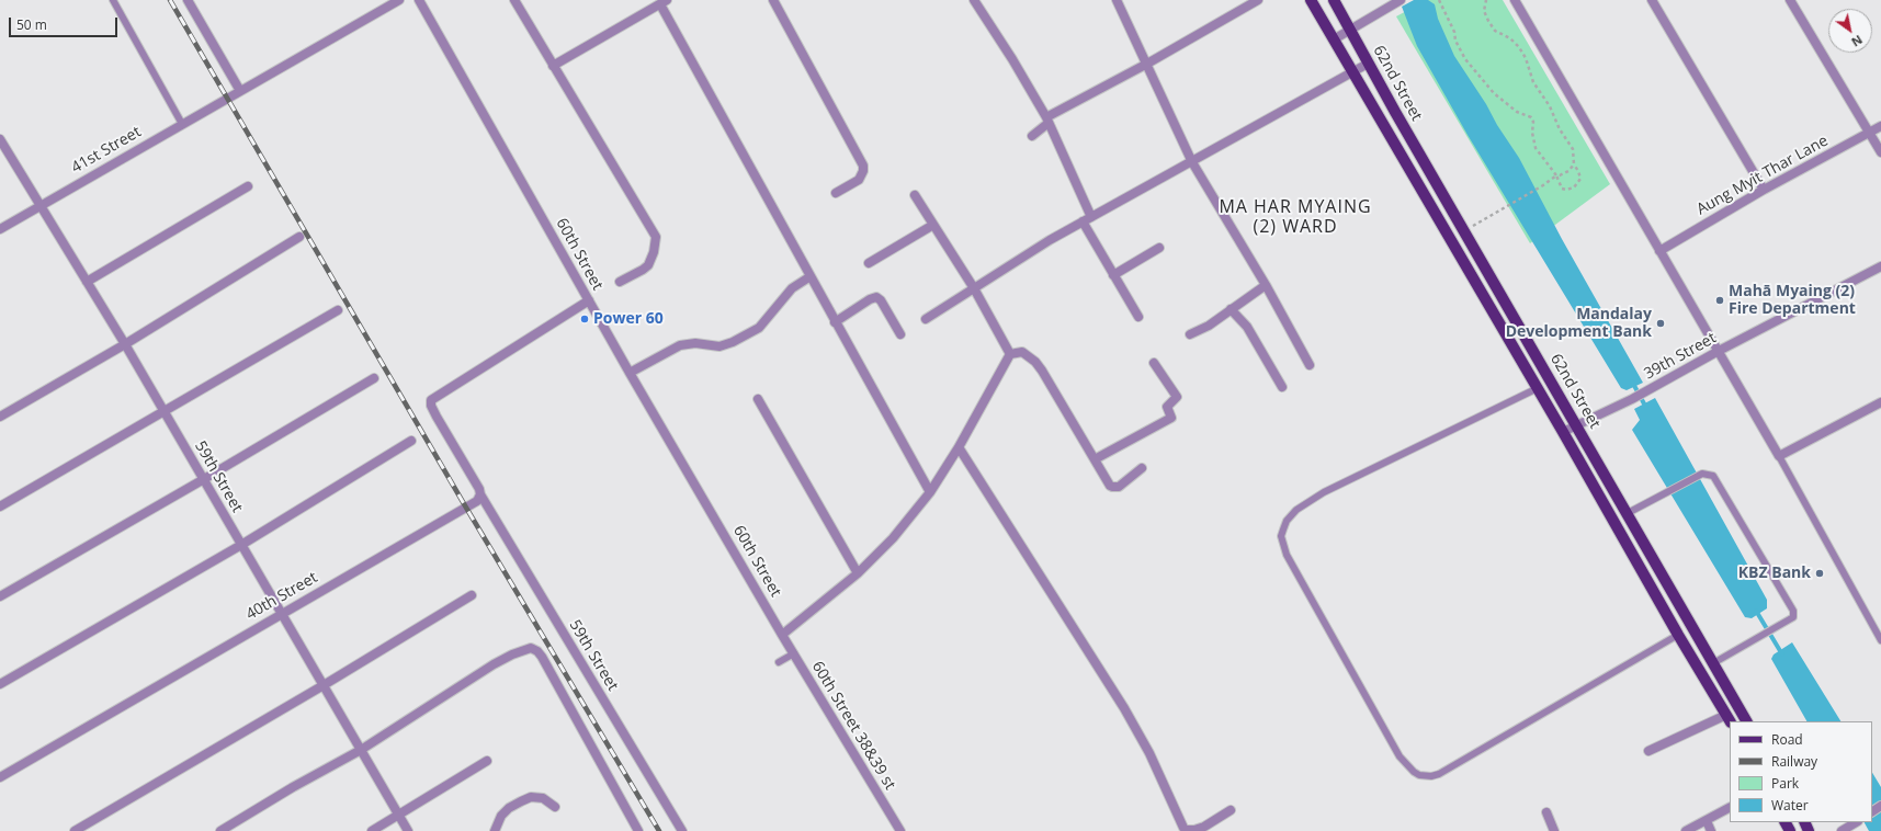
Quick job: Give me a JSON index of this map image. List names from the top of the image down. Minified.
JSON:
{"streets":{"main road":["62nd Street"],"street":["41st Street","Aung Myit Thar Lane","60th Street","39th Street","59th Street","40th Street","60th Street 38&39 st"]},"crossings":[["62nd Street","39th Street"],["41st Street","59th Street"],["60th Street","60th Street 38&39 st"],["59th Street","40th Street"]],"districts":["MA HAR MYAING (2) WARD"],"places":["Mahā Myaing (2) Fire Department","Power 60","Mandalay Development Bank","KBZ Bank"],"legend":["Road","Railway","Park","Water"],"scale_bar":"50 m","north":"bottom right"}
